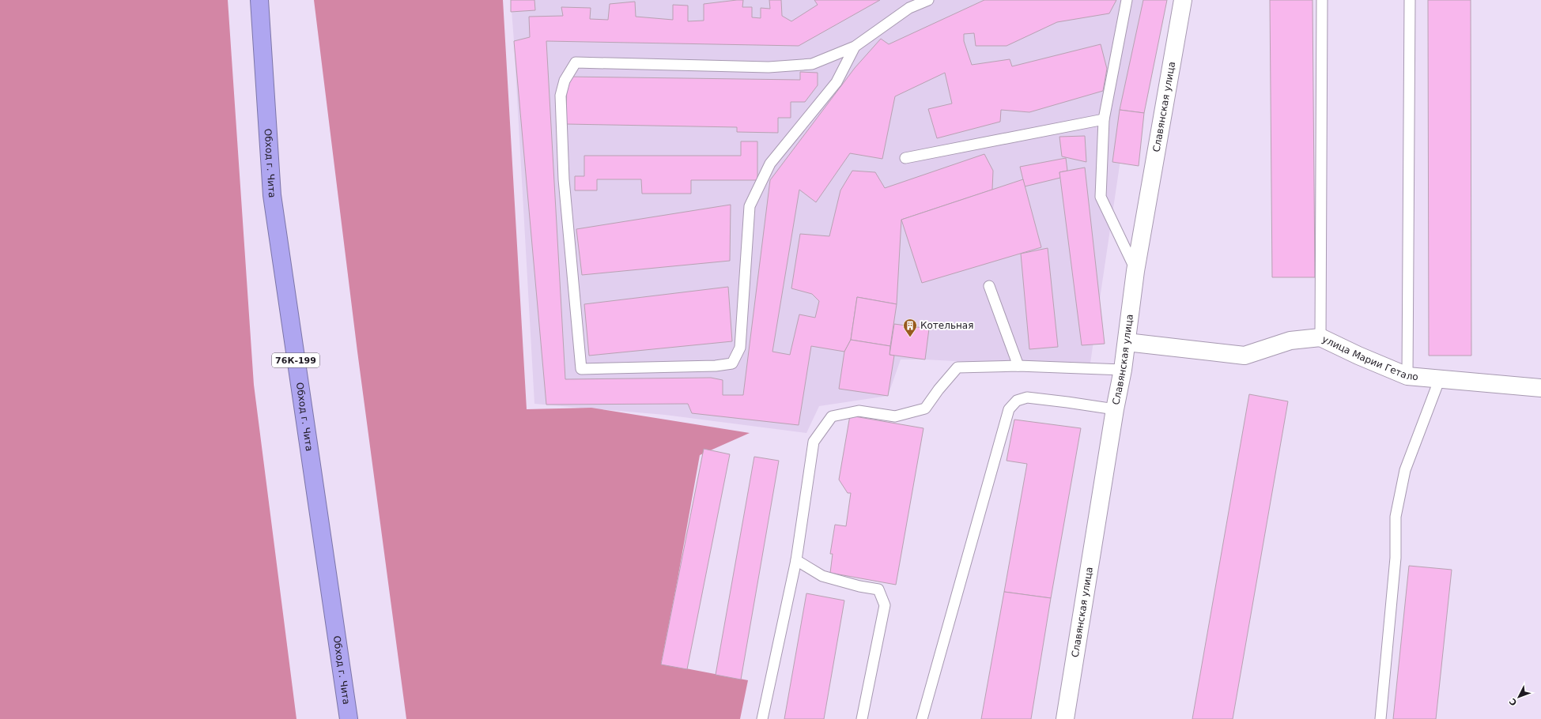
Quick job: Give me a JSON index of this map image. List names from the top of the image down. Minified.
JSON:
{"streets":{"highway":["Обход г. Чита","76К-199"],"street":["Славянская улица","улица Марии Гетало"]},"crossings":[["Славянская улица","улица Марии Гетало"]],"places":{"building":["Котельная"]},"north":"bottom left"}
